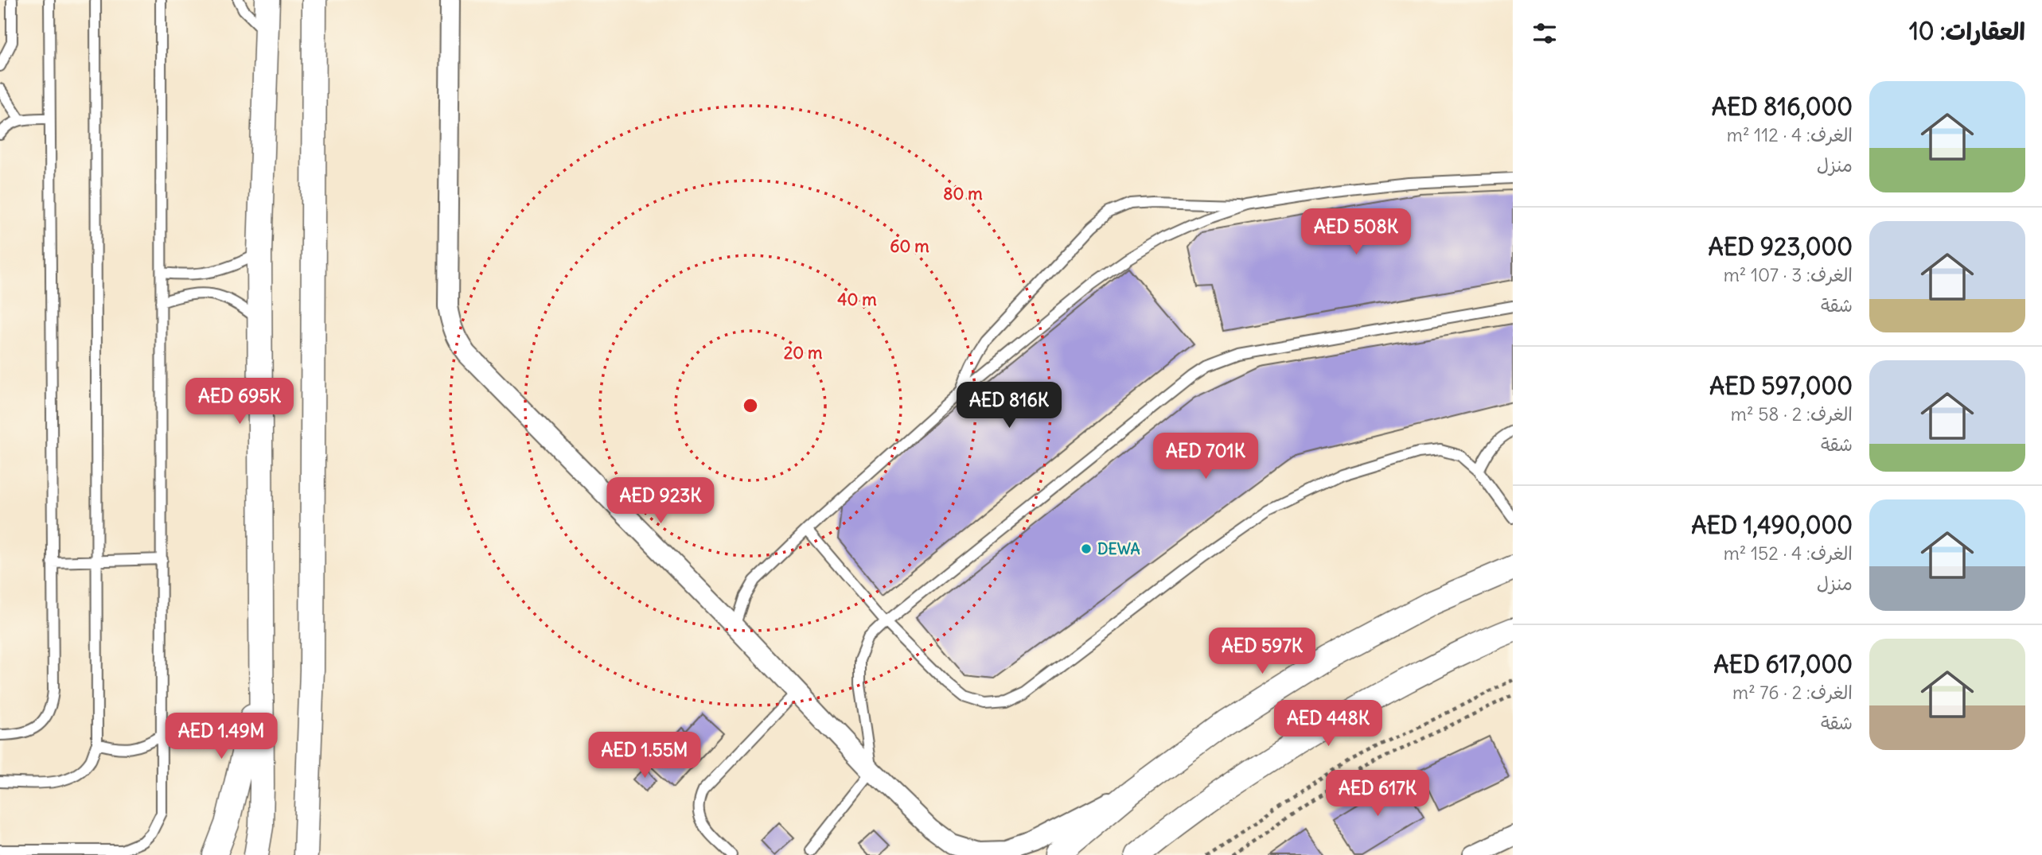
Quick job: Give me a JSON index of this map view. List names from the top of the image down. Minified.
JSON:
{"places":["DEWA"],"page":{"heading":"العقارات: 10","list":[{"name":"AED 816,000","note":"الغرف: 4 · 112 m² · منزل"},{"name":"AED 923,000","note":"الغرف: 3 · 107 m² · شقة"},{"name":"AED 597,000","note":"الغرف: 2 · 58 m² · شقة"},{"name":"AED 1,490,000","note":"الغرف: 4 · 152 m² · منزل"},{"name":"AED 617,000","note":"الغرف: 2 · 76 m² · شقة"}],"price":["AED 508K","AED 695K","AED 816K","AED 701K","AED 923K","AED 597K","AED 448K","AED 1.49M","AED 1.55M","AED 617K"]},"rings":["80 m","60 m","40 m","20 m"]}
